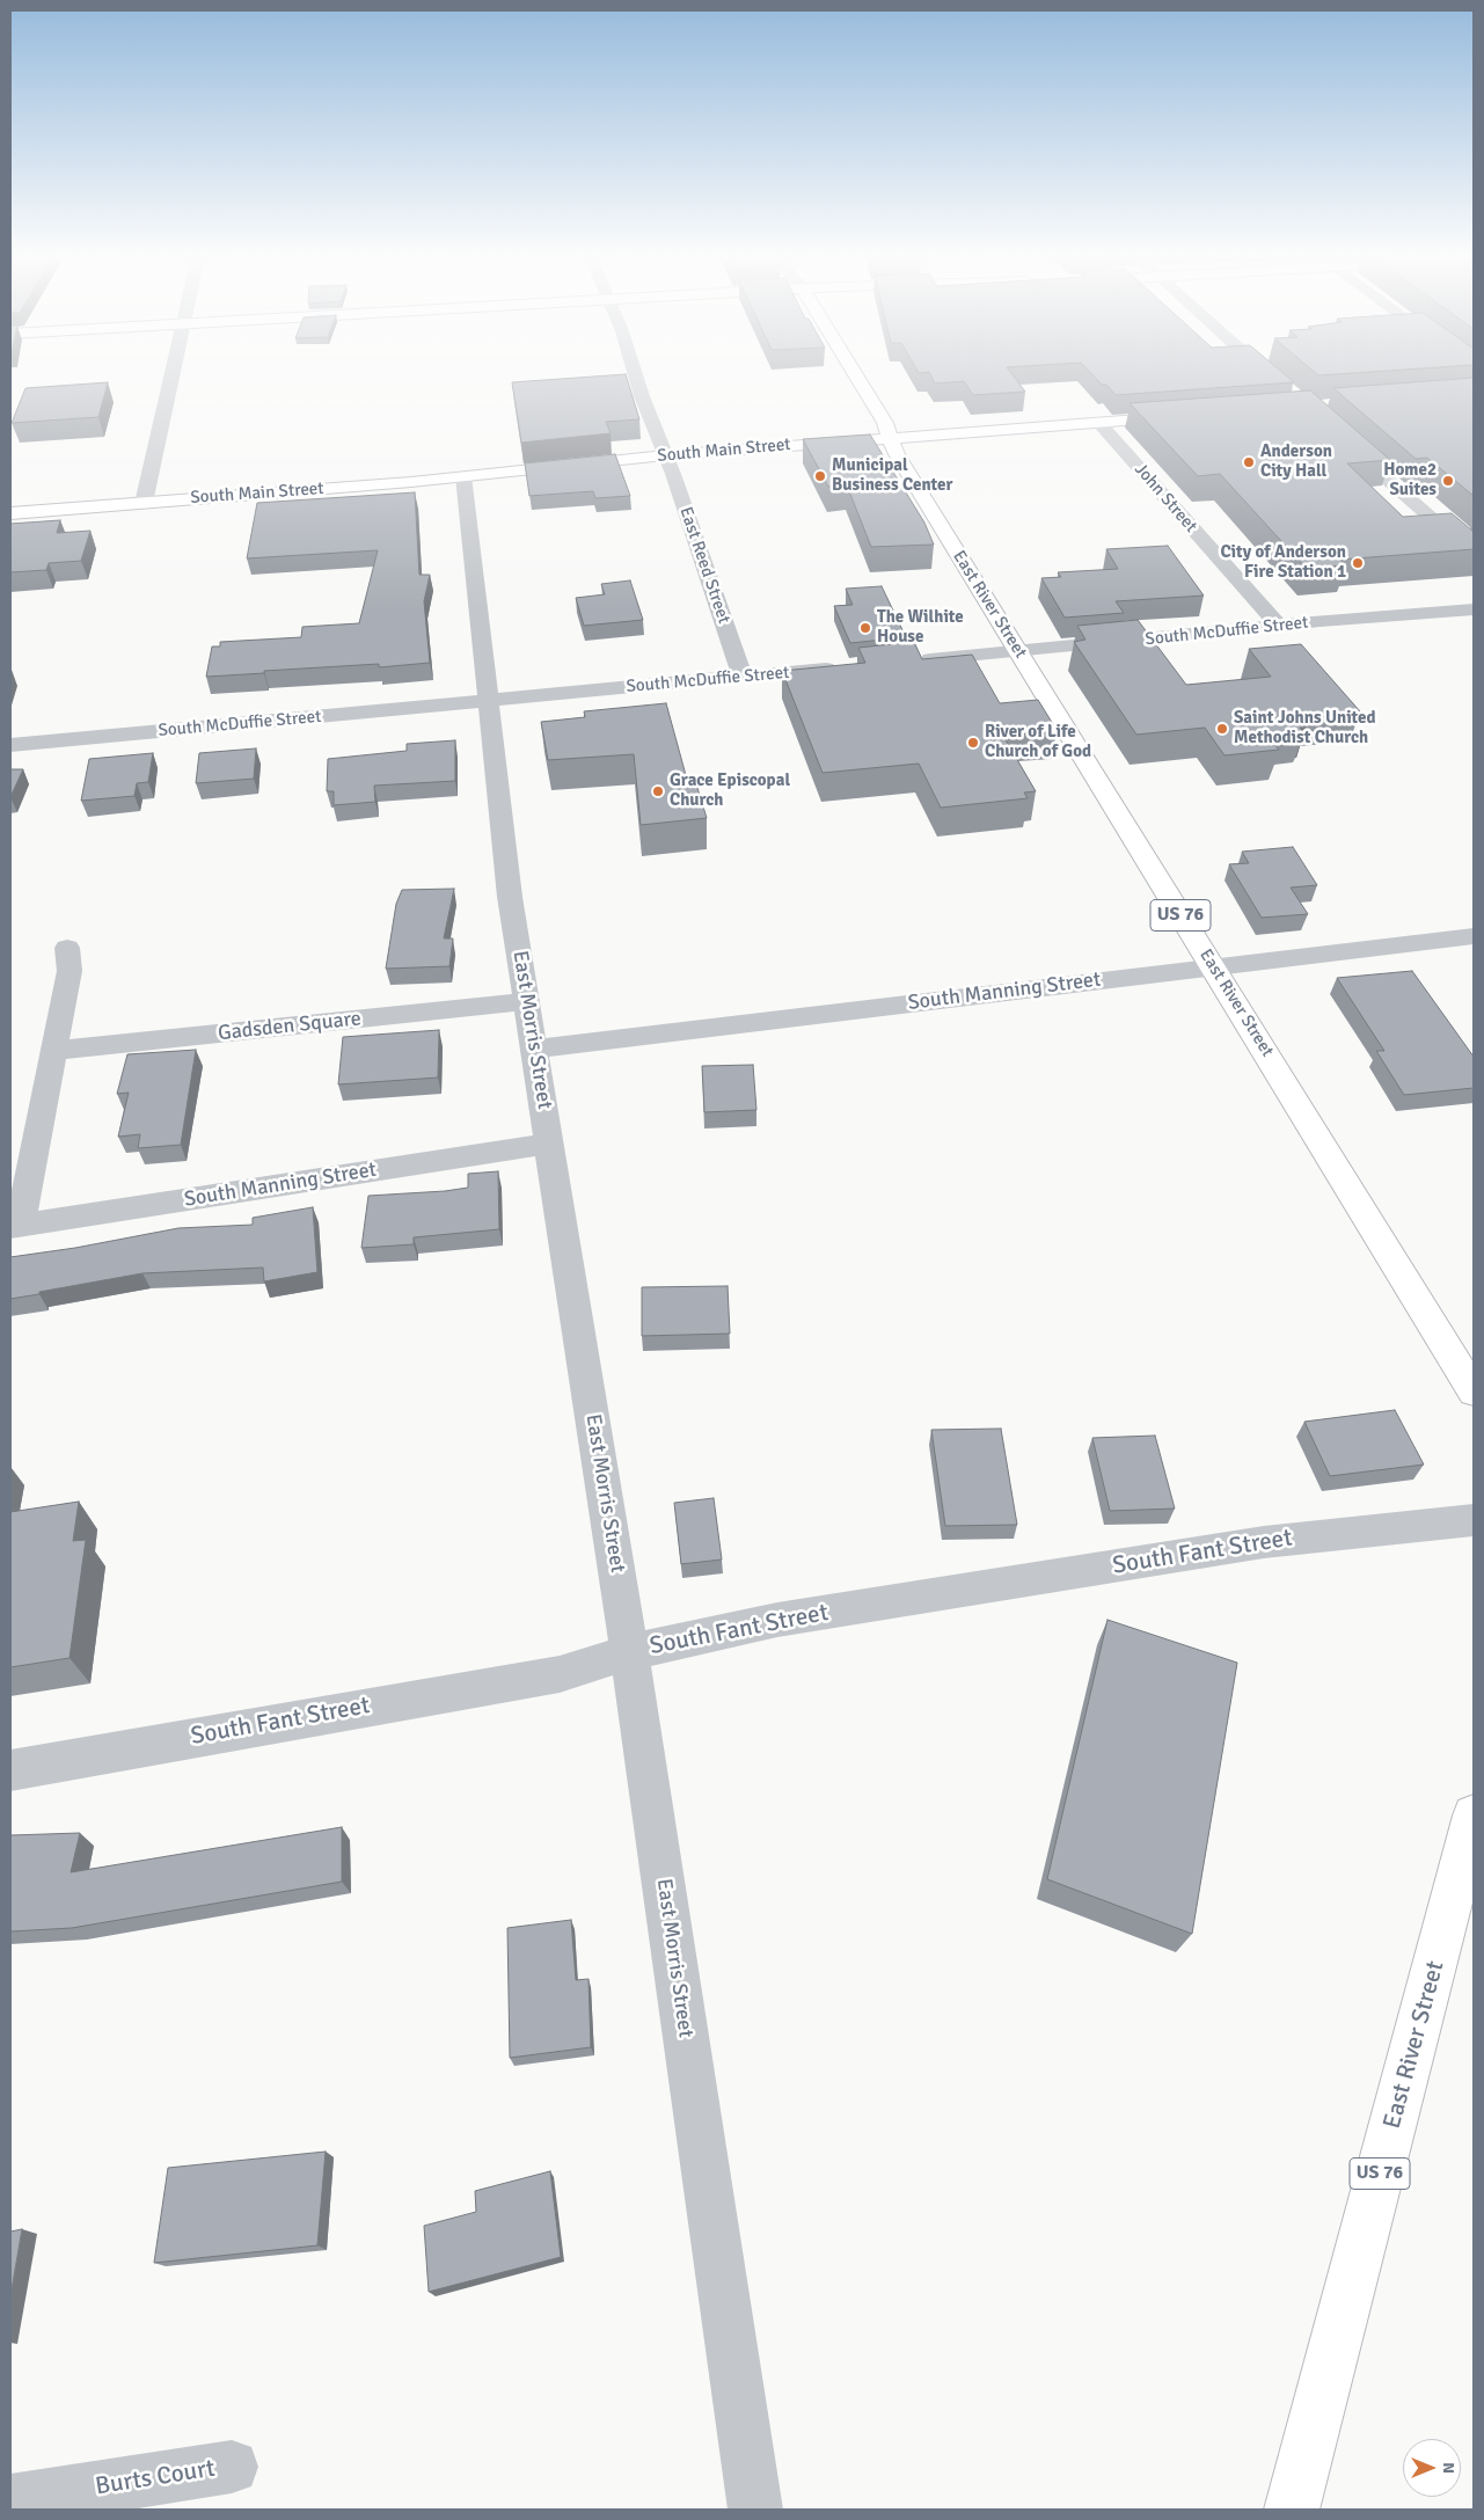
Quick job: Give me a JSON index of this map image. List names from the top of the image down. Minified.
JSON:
{"streets":{"main road":["South Main Street","East River Street","US 76"],"street":["John Street","East Reed Street","South McDuffie Street","South Manning Street","Gadsden Square","East Morris Street","South Fant Street","Burts Court"]},"crossings":[["South Main Street","John Street"],["South Main Street","East Reed Street"],["South Main Street","East River Street"],["South Main Street","US 76"],["South Main Street","East Morris Street"],["John Street","South McDuffie Street"],["East Reed Street","South McDuffie Street"],["East River Street","South McDuffie Street"],["East River Street","US 76"],["East River Street","South Manning Street"],["South McDuffie Street","East Morris Street"],["South Manning Street","East Morris Street"],["Gadsden Square","East Morris Street"],["East Morris Street","South Fant Street"]],"places":["Anderson City Hall","Municipal Business Center","Home2 Suites","City of Anderson Fire Station 1","The Wilhite House","Saint Johns United Methodist Church","River of Life Church of God","Grace Episcopal Church"],"north":"right"}
